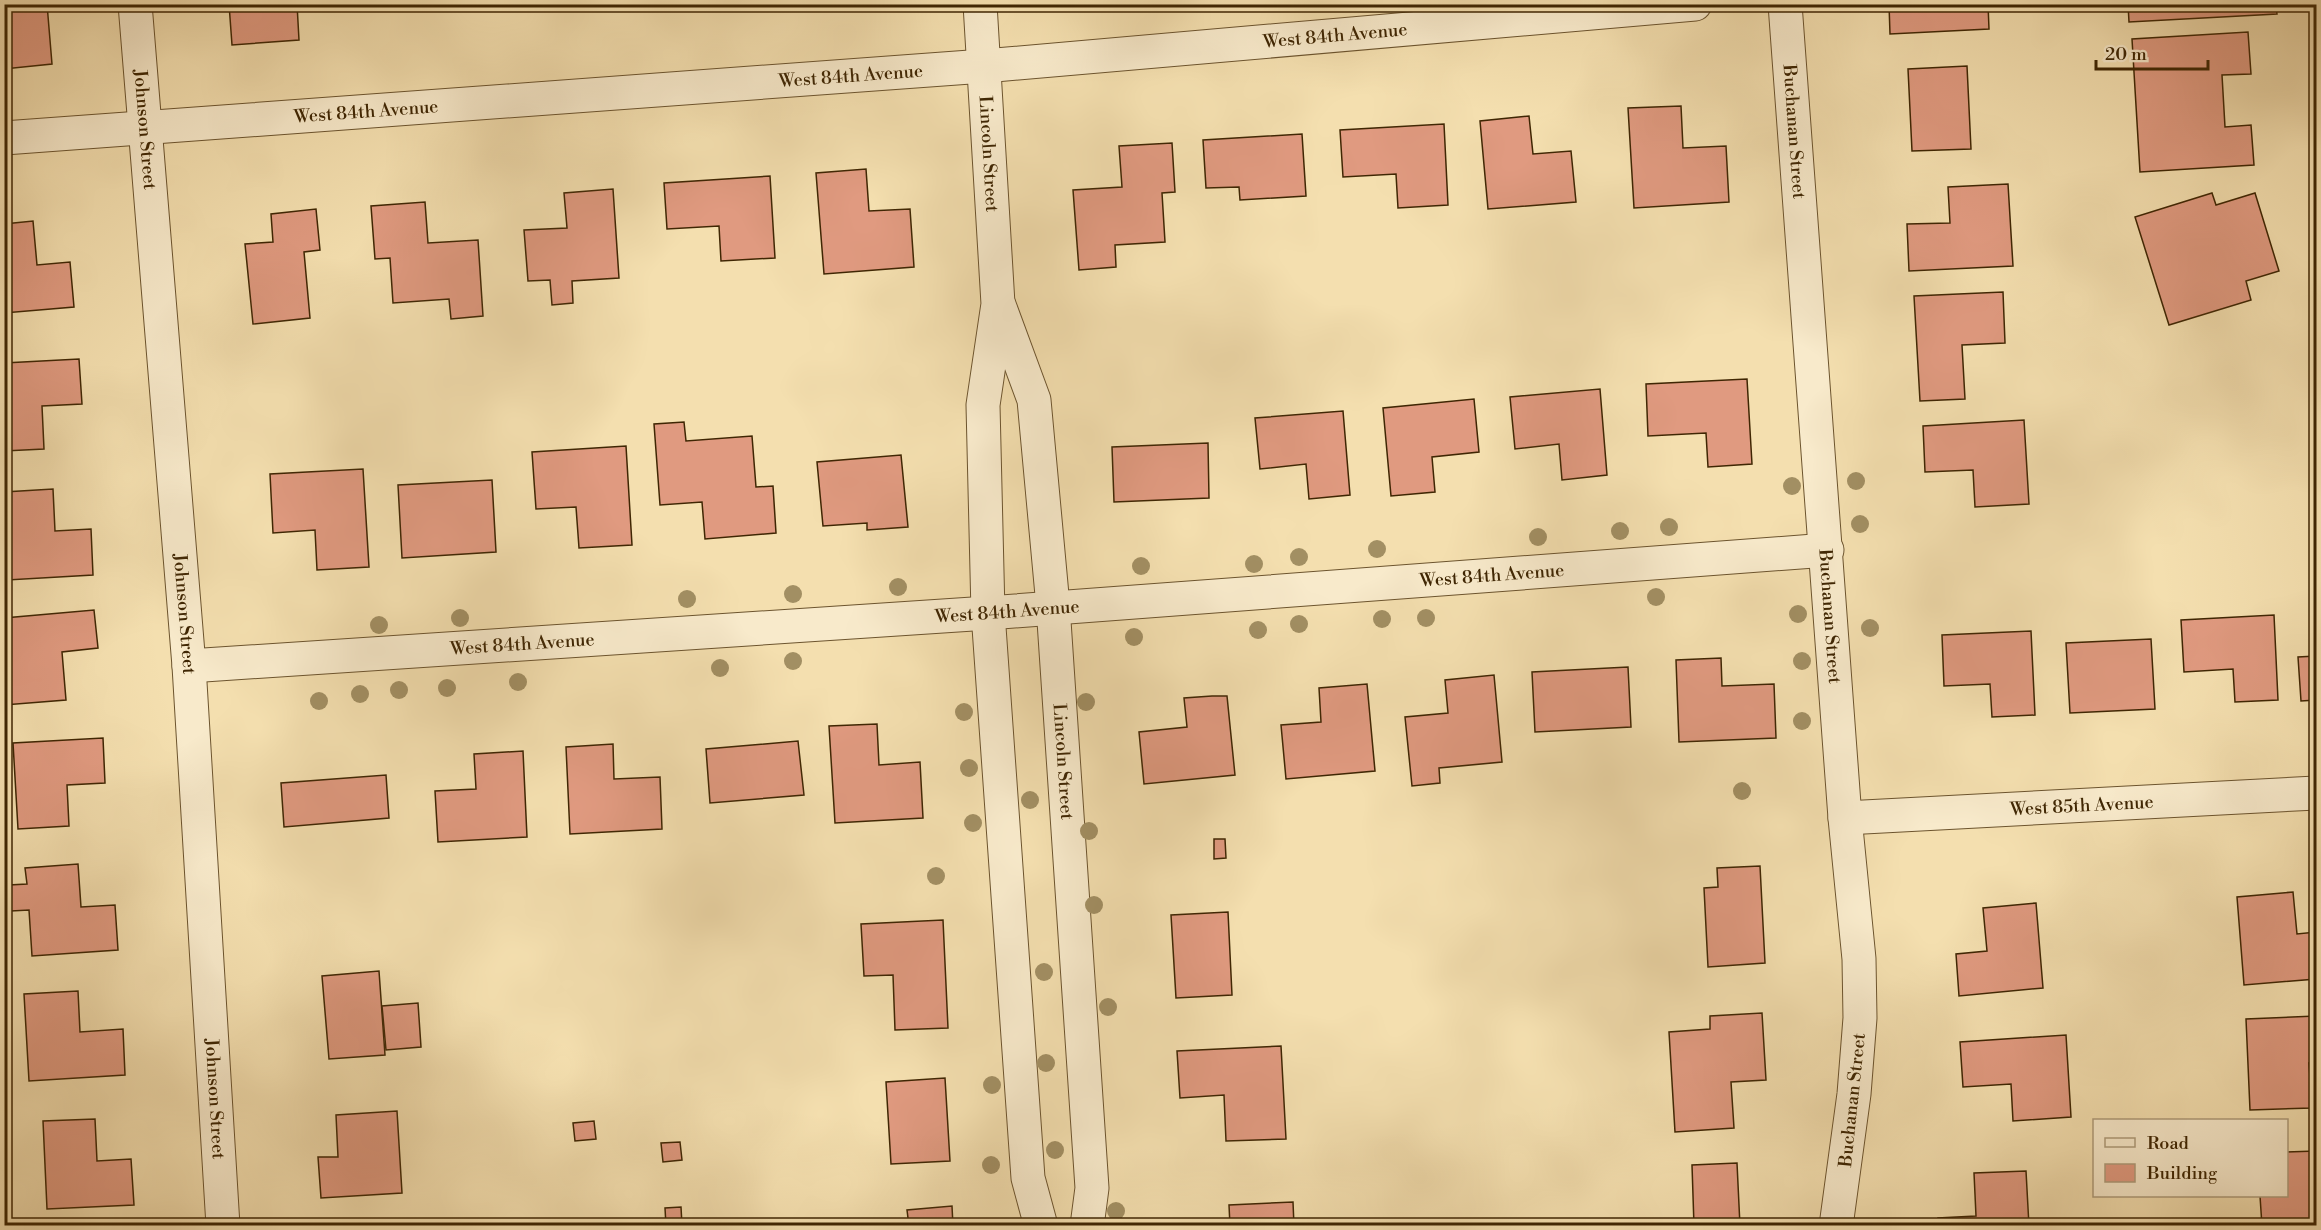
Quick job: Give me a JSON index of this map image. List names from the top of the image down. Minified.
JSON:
{"streets":{"street":["West 84th Avenue","Johnson Street","Buchanan Street","Lincoln Street","West 85th Avenue"]},"crossings":[["West 84th Avenue","Johnson Street"],["West 84th Avenue","Buchanan Street"],["West 84th Avenue","Lincoln Street"],["Buchanan Street","West 85th Avenue"]],"legend":["Road","Building"],"scale_bar":"20 m"}
